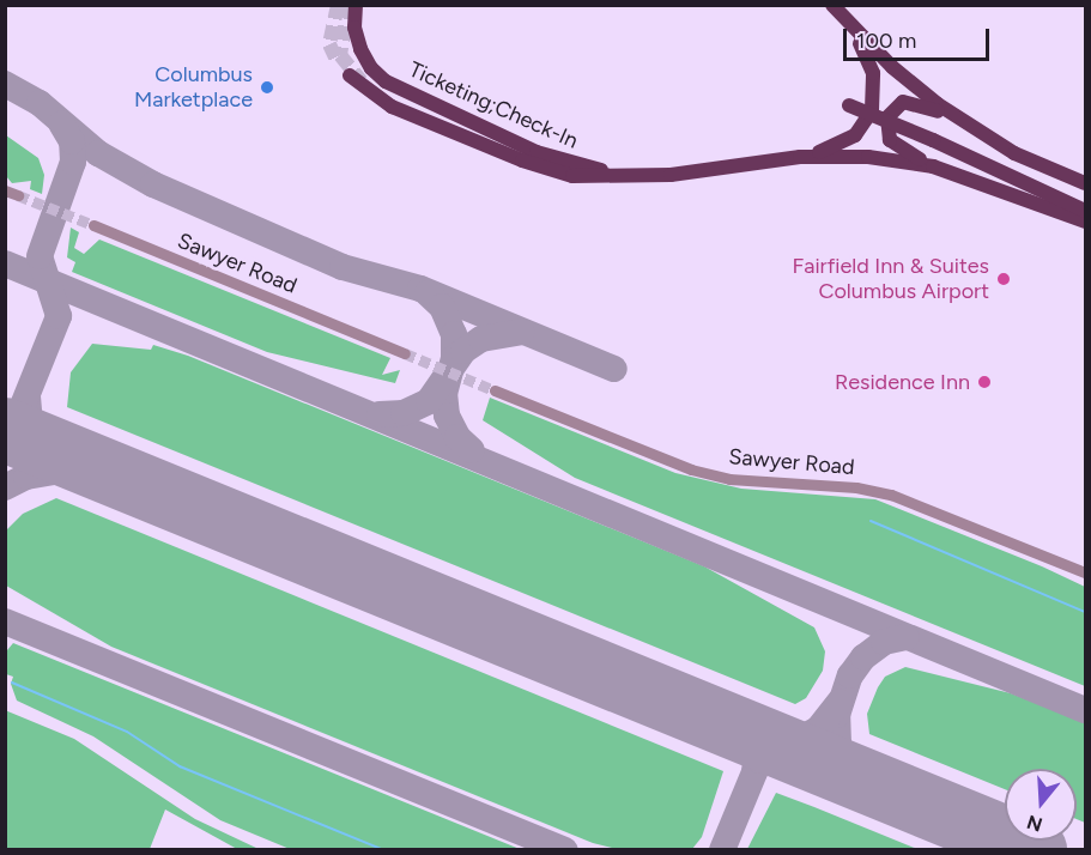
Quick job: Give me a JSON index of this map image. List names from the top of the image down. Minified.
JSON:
{"streets":{"main road":["Ticketing;Check-In"],"street":["Sawyer Road"]},"places":["Columbus Marketplace","Fairfield Inn & Suites Columbus Airport","Residence Inn"],"scale_bar":"100 m","north":"bottom"}
